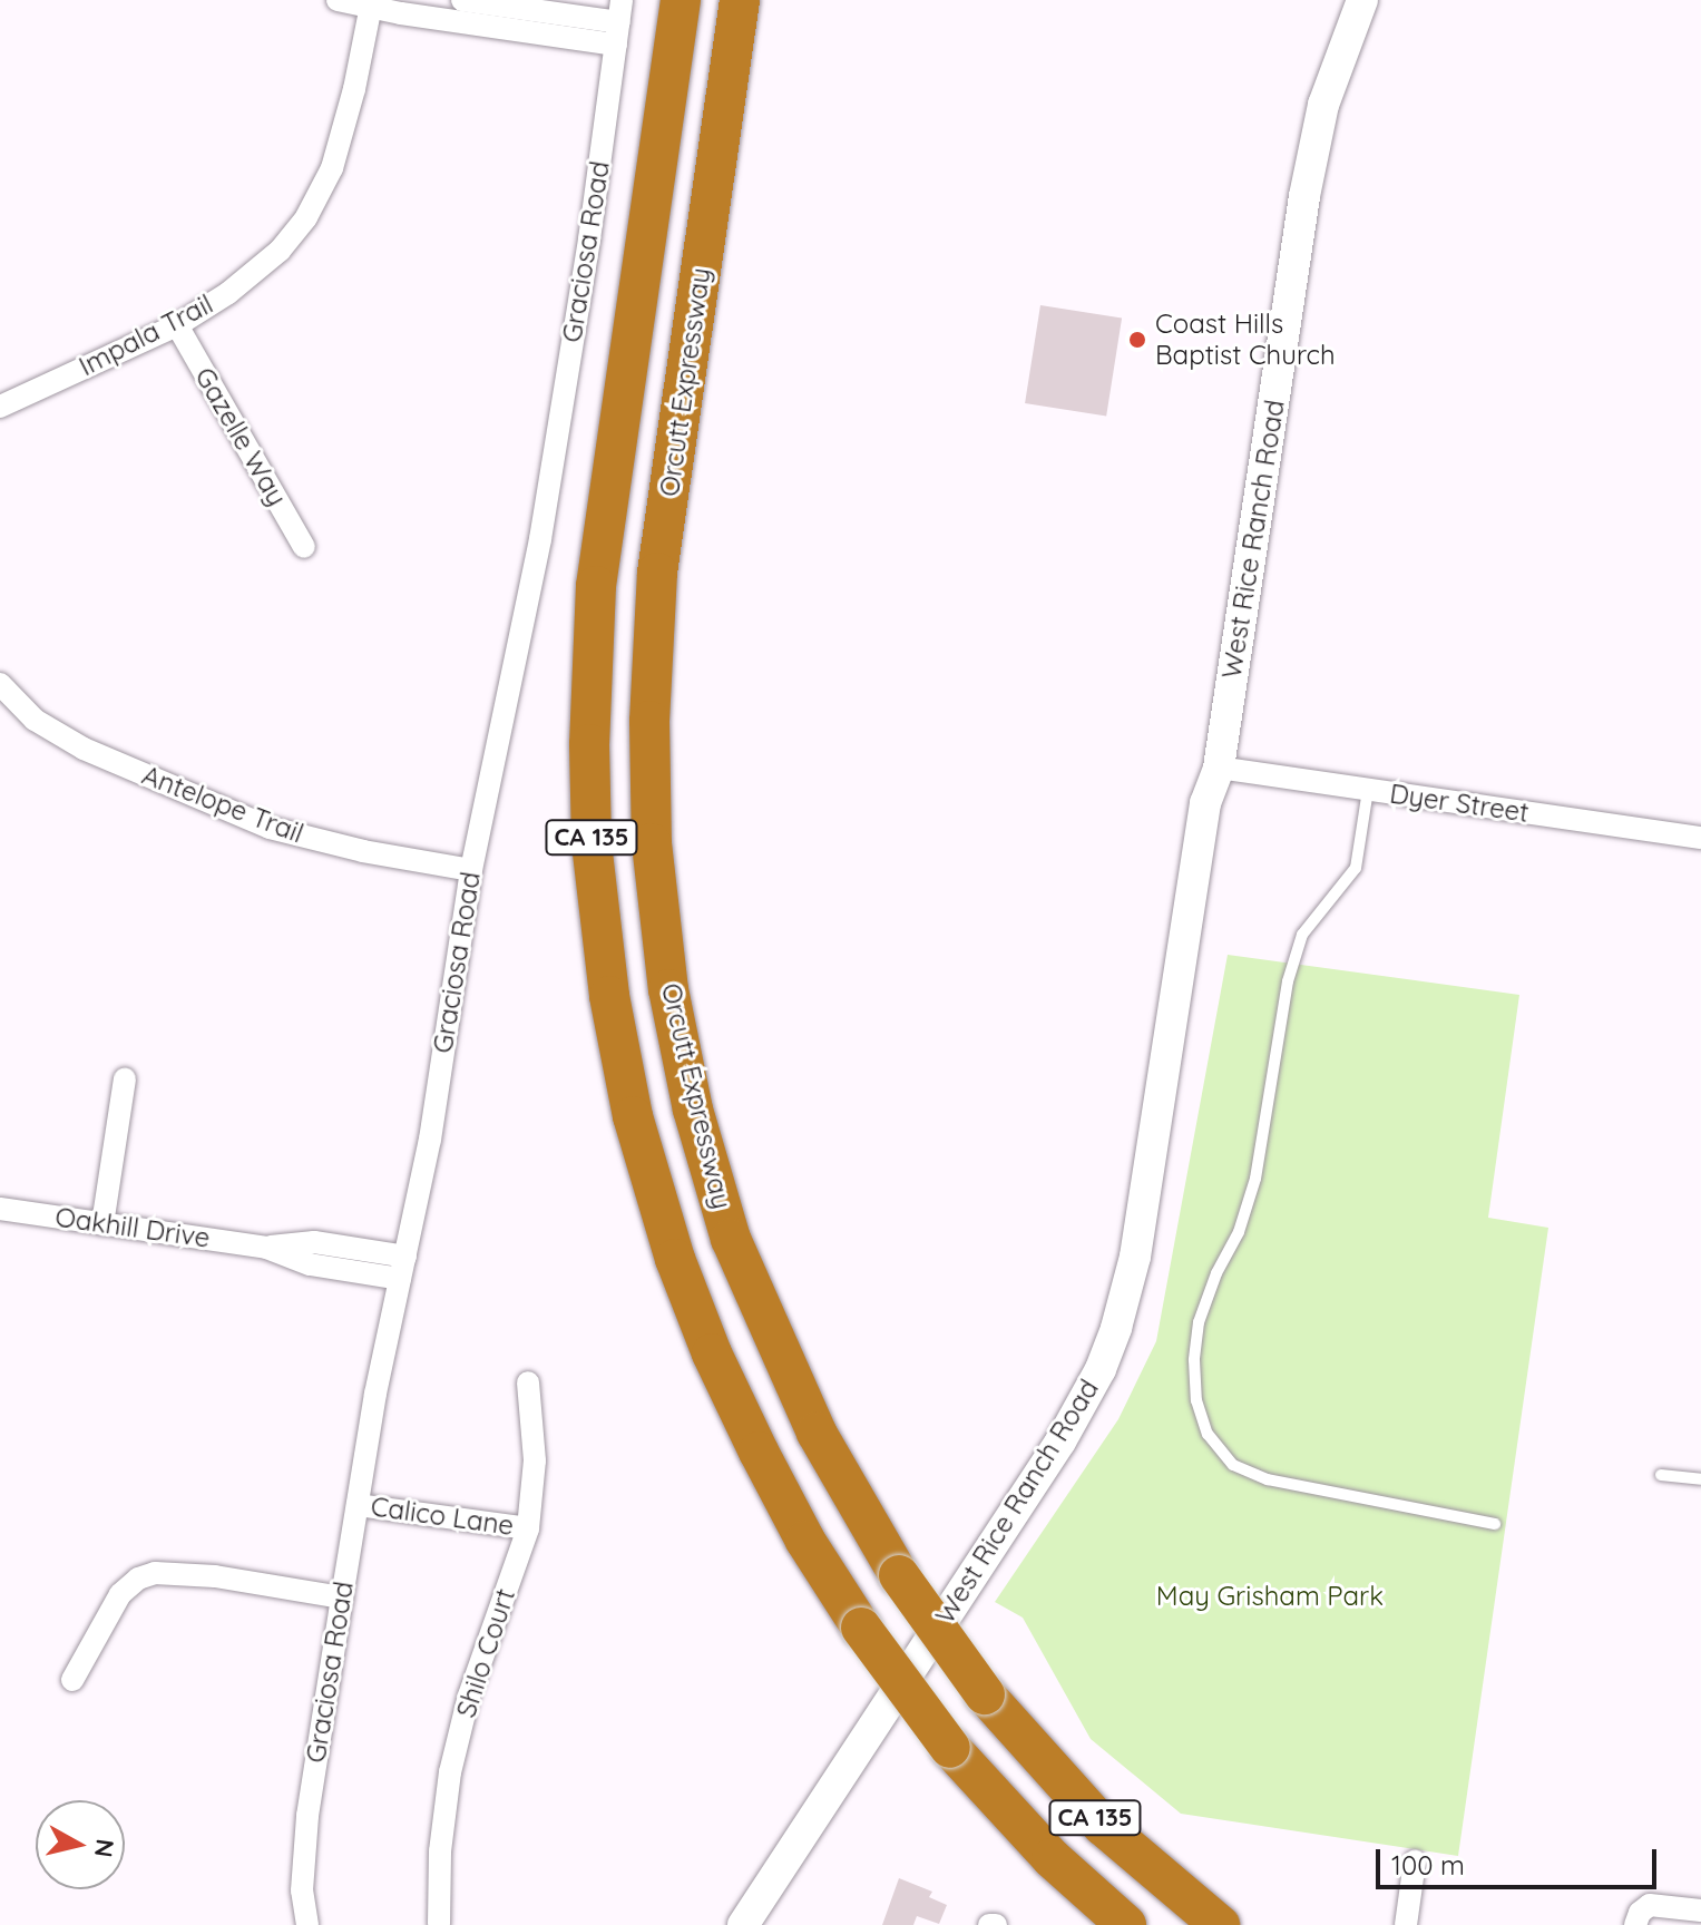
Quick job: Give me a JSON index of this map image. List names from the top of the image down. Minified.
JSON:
{"streets":{"highway":["Orcutt Expressway","CA 135"],"main road":["West Rice Ranch Road"],"street":["Graciosa Road","Impala Trail","Gazelle Way","Dyer Street","Antelope Trail","Oakhill Drive","Calico Lane","Shilo Court"]},"crossings":[["Graciosa Road","Antelope Trail"],["Graciosa Road","Oakhill Drive"],["Graciosa Road","Calico Lane"],["Impala Trail","Gazelle Way"],["West Rice Ranch Road","Dyer Street"],["Calico Lane","Shilo Court"]],"parks":["May Grisham Park"],"places":["Coast Hills Baptist Church"],"scale_bar":"100 m","north":"right"}
